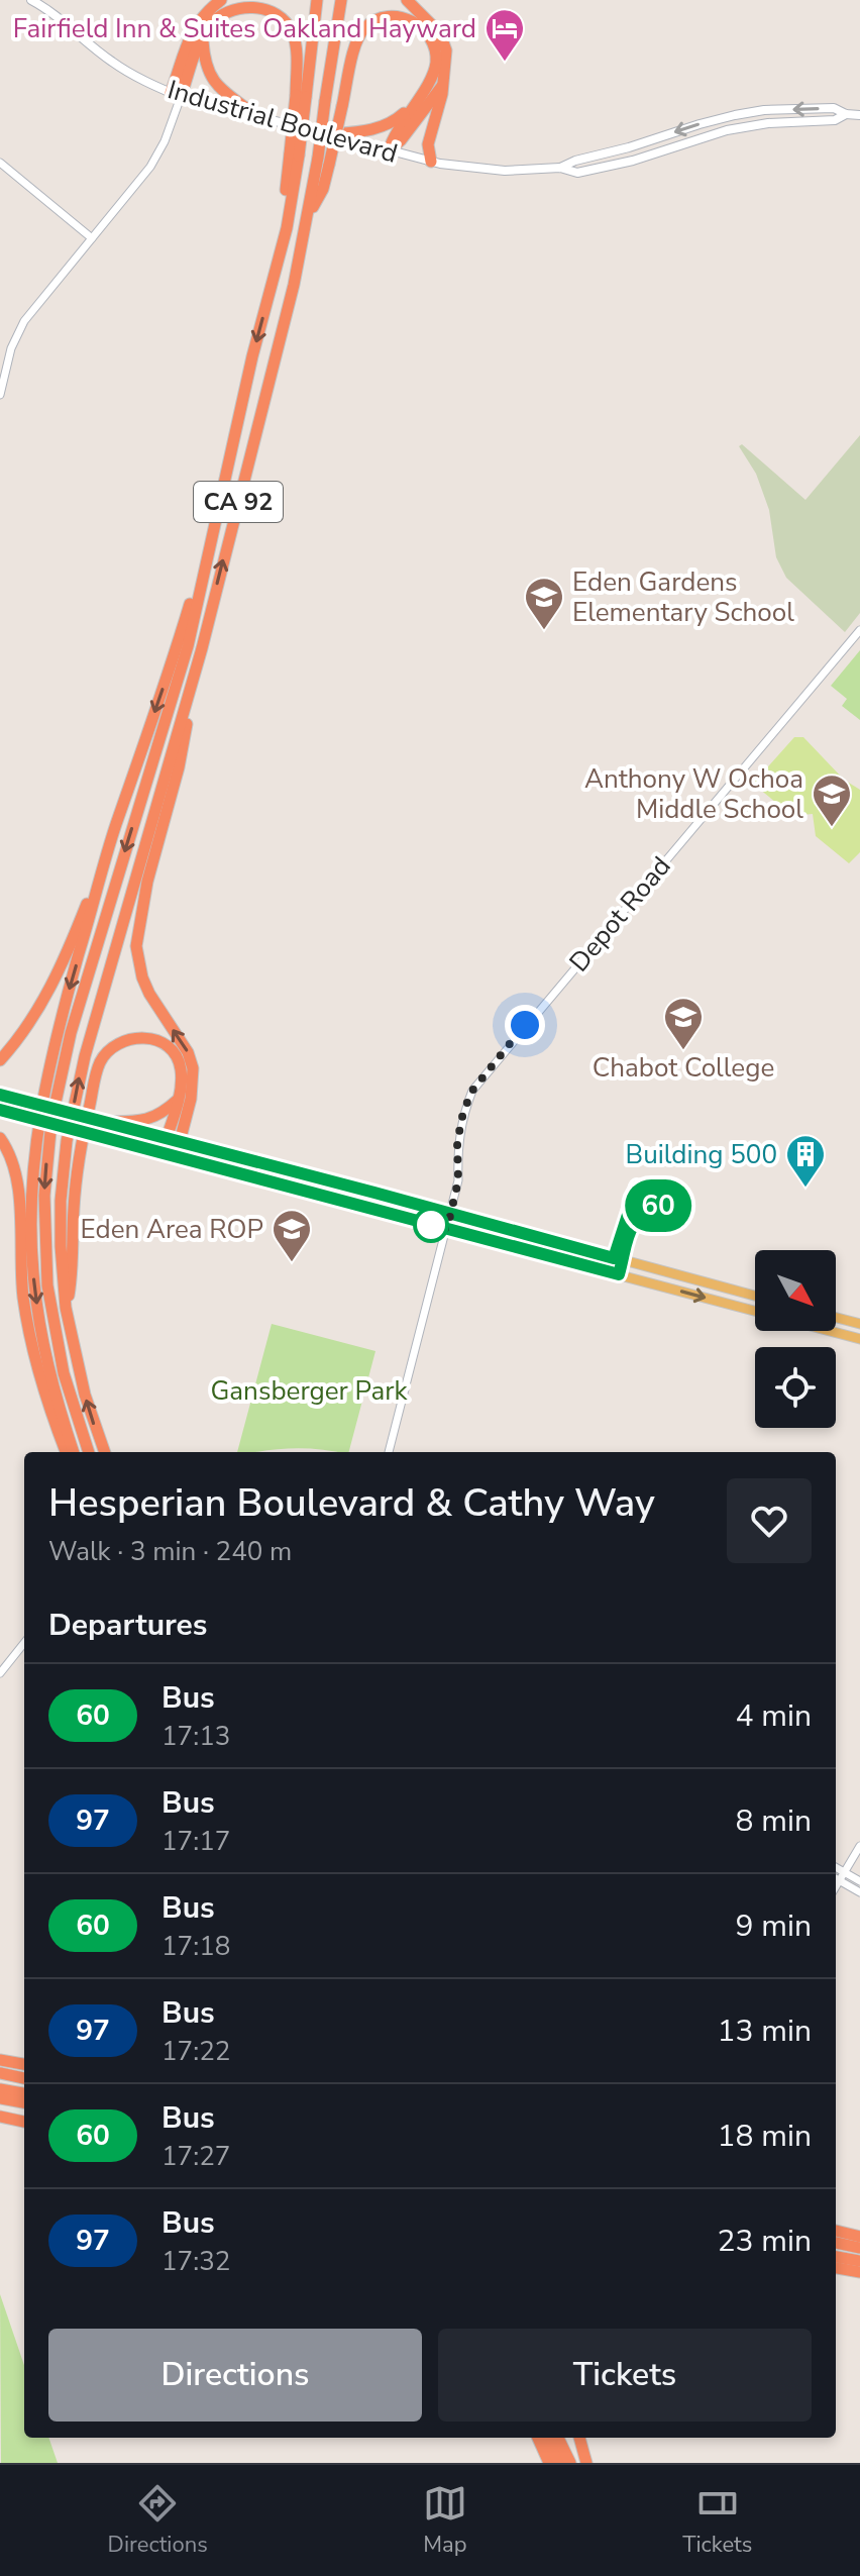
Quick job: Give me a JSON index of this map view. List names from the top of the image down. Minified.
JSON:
{"streets":{"highway":["CA 92"],"main road":["Industrial Boulevard"],"street":["Depot Road"]},"parks":["Gansberger Park"],"places":{"hotel":["Fairfield Inn & Suites Oakland Hayward"],"school or university":["Eden Gardens Elementary School","Anthony W Ochoa Middle School","Chabot College","Eden Area ROP"],"building":["Building 500"]},"lines":["bus line 60"],"north":"bottom right","page":{"on_map":"60","heading":[["Hesperian Boulevard & Cathy Way","Walk · 3 min · 240 m"],"Departures"],"list":[{"mark":"60","name":"Bus","note":"17:13","value":"4 min"},{"mark":"97","name":"Bus","note":"17:17","value":"8 min"},{"mark":"60","name":"Bus","note":"17:18","value":"9 min"},{"mark":"97","name":"Bus","note":"17:22","value":"13 min"},{"mark":"60","name":"Bus","note":"17:27","value":"18 min"},{"mark":"97","name":"Bus","note":"17:32","value":"23 min"}],"buttons":["Directions","Tickets"],"tabs":["Directions","Map","Tickets"]}}
